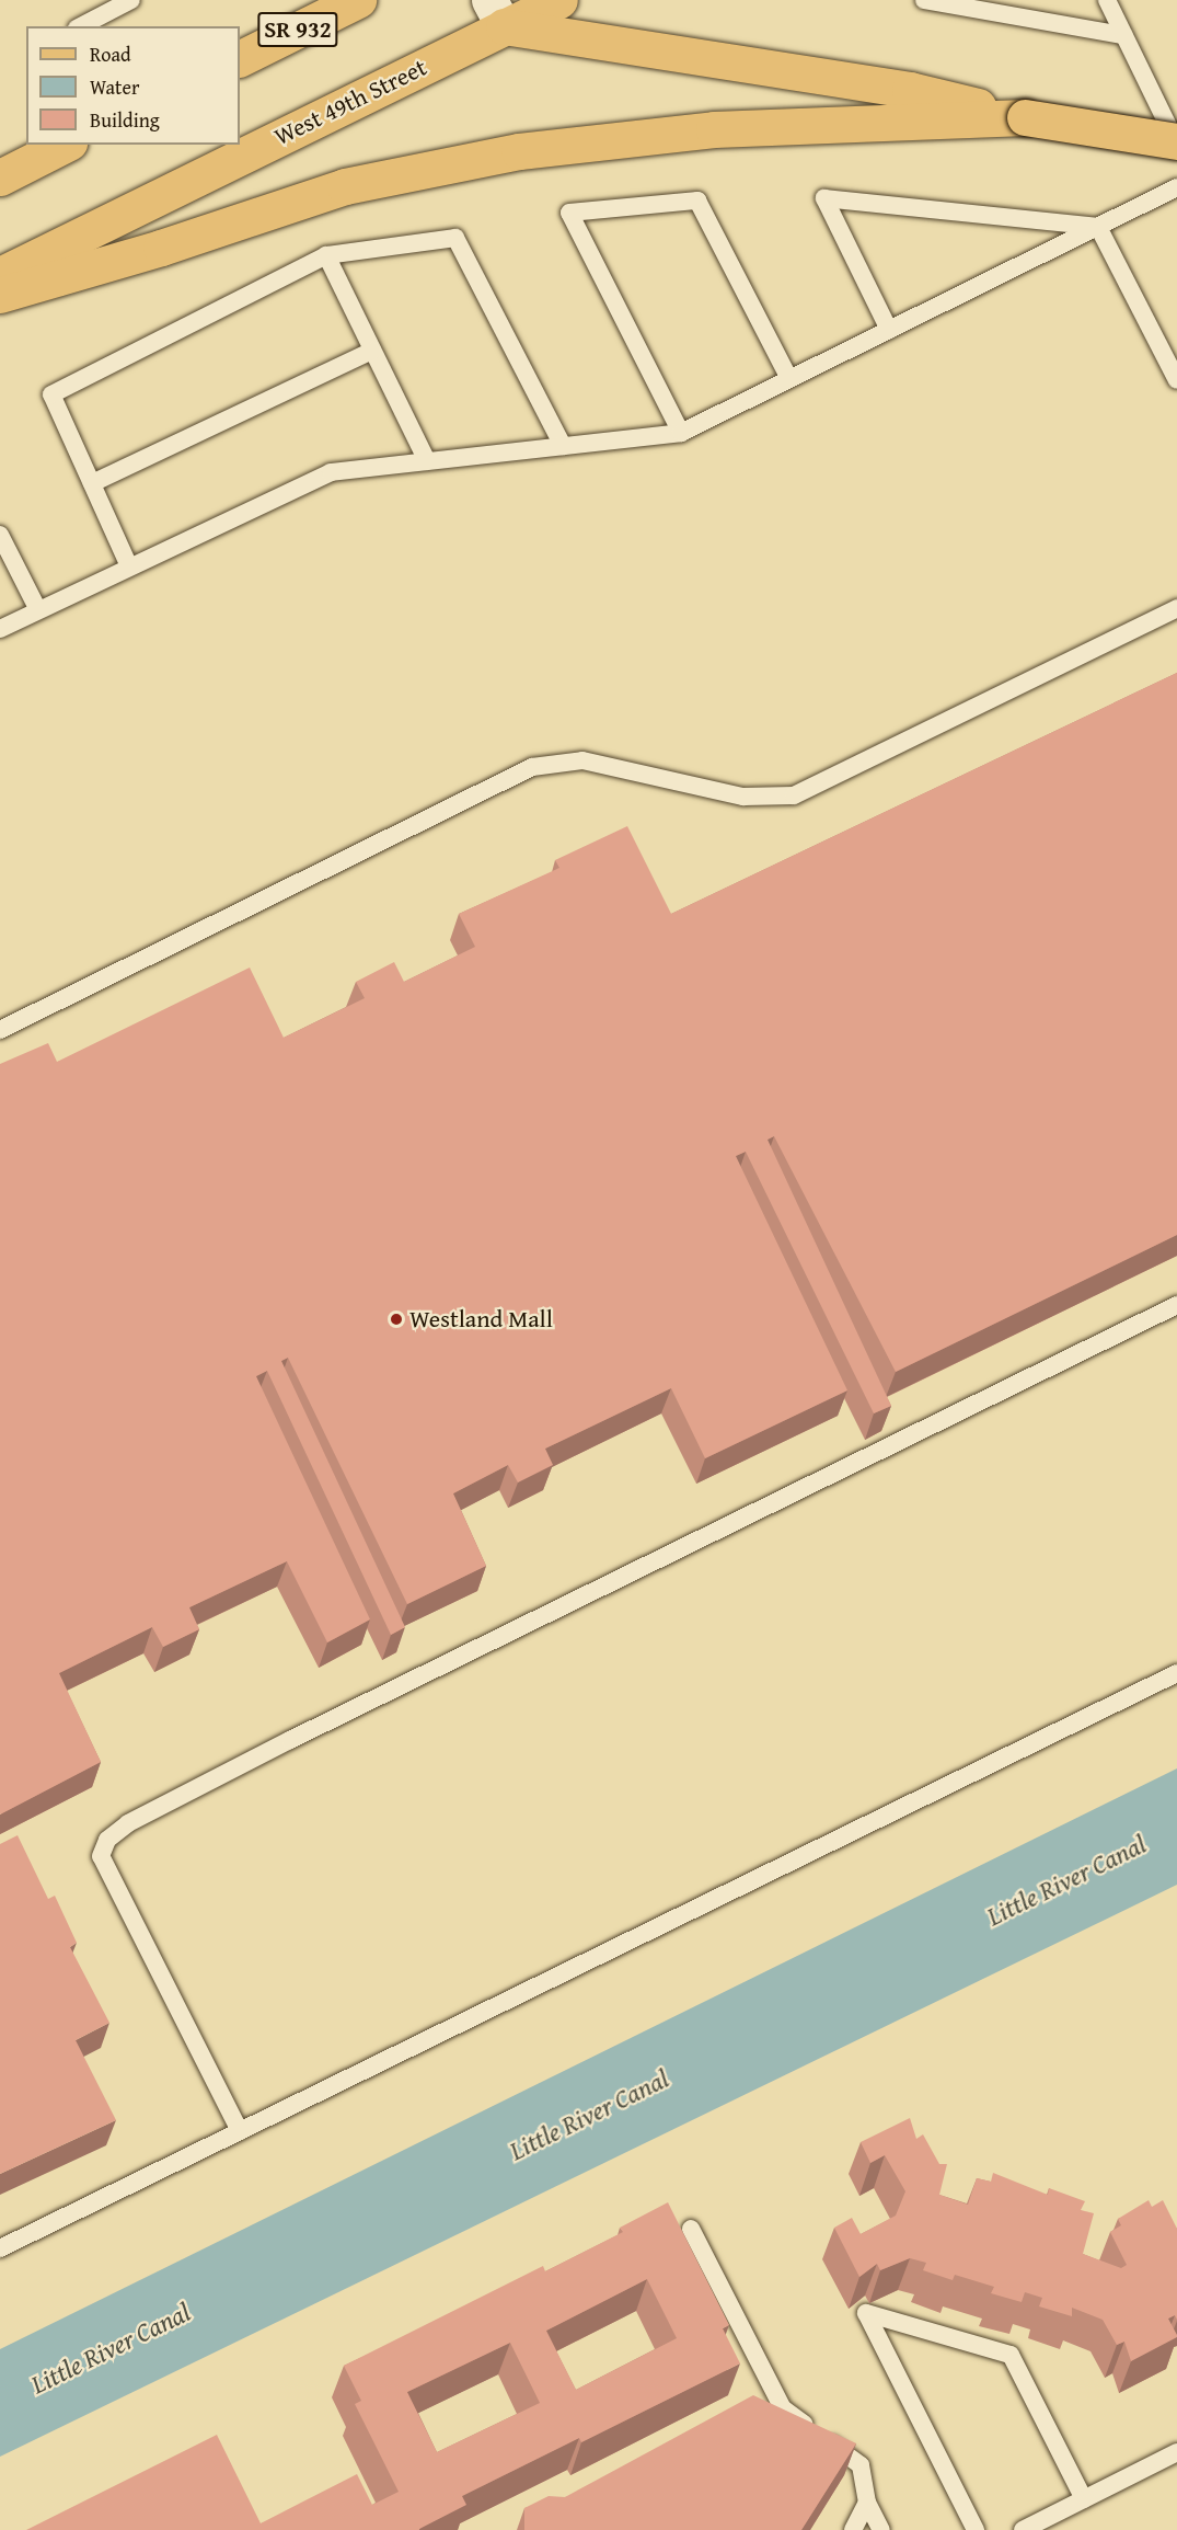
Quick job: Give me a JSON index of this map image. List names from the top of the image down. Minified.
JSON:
{"streets":{"main road":["SR 932","West 49th Street"]},"water":["Little River Canal"],"places":["Westland Mall"],"legend":["Road","Water","Building"]}
